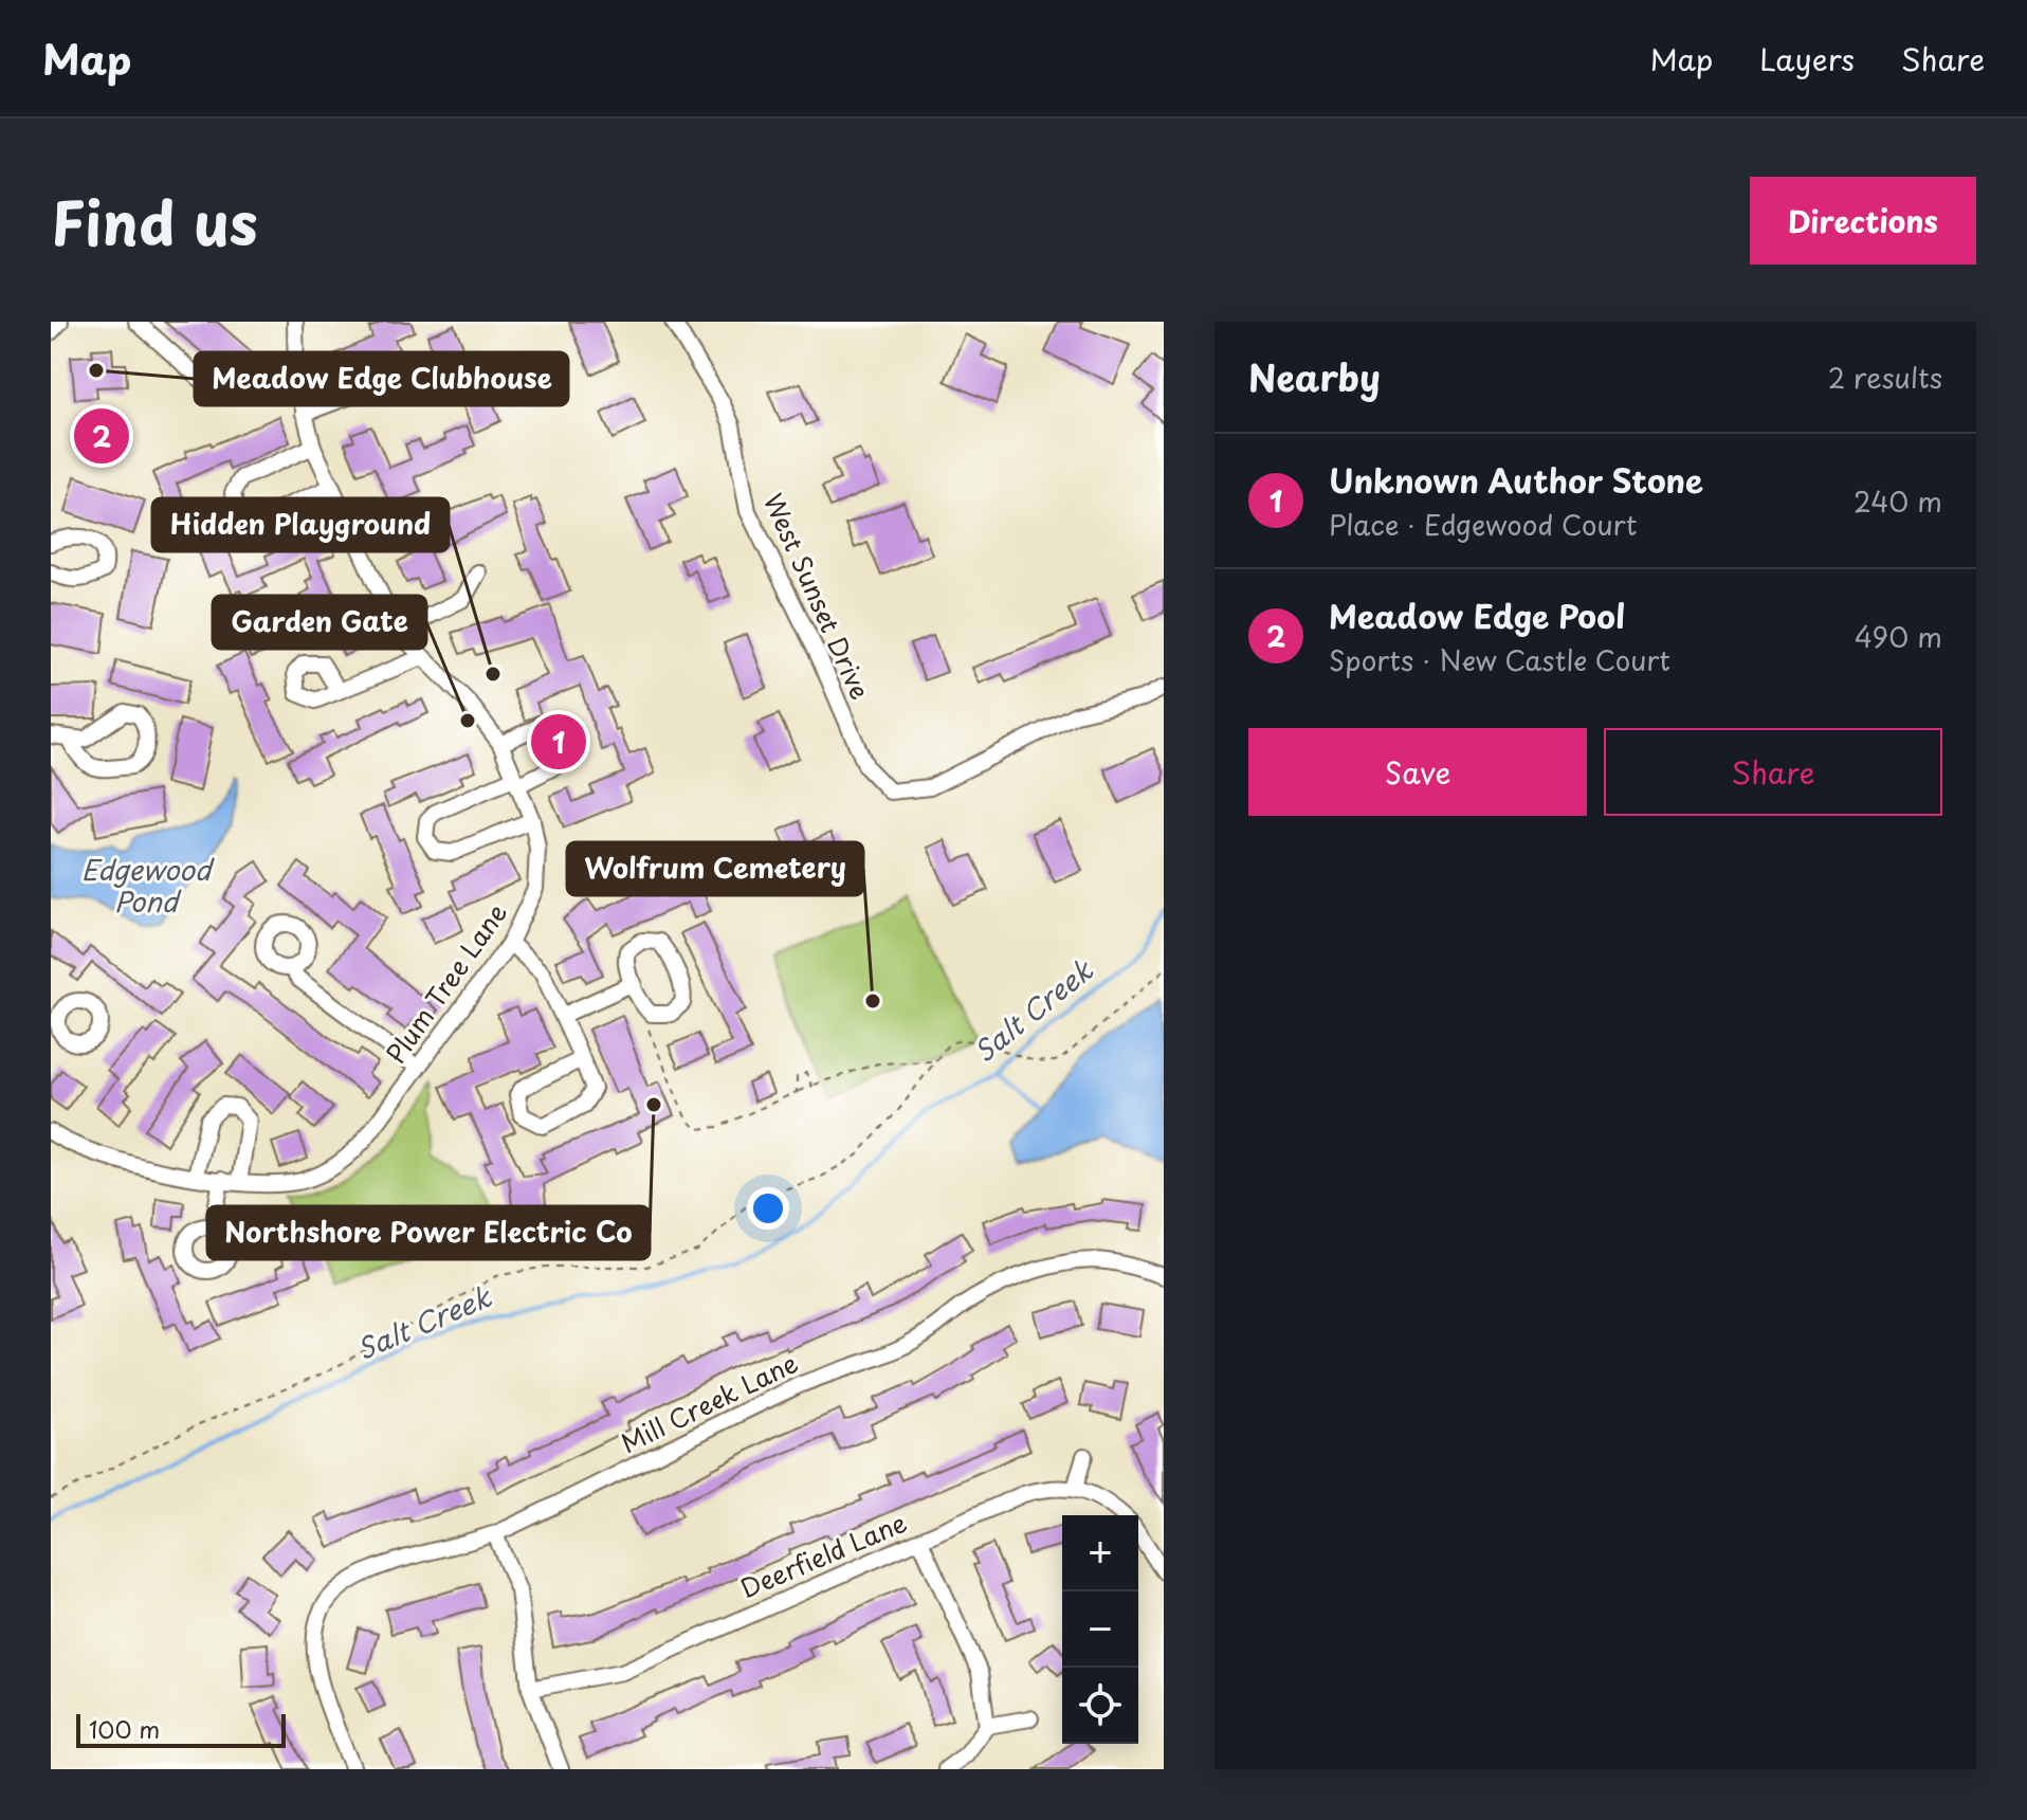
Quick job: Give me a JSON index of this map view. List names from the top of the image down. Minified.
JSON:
{"streets":{"street":["West Sunset Drive","Plum Tree Lane","Mill Creek Lane","Deerfield Lane"]},"water":["Edgewood Pond","Salt Creek"],"places":["Meadow Edge Clubhouse","Hidden Playground","Garden Gate","Wolfrum Cemetery","Northshore Power Electric Co"],"scale_bar":"100 m","page":{"header":"Map","nav":["Map","Layers","Share"],"title":"Find us","buttons":["Directions",["Save","Share"]],"heading":["Nearby","2 results"],"pins":["2","1"],"list":[{"mark":"1","name":"Unknown Author Stone","note":"Place · Edgewood Court","value":"240 m"},{"mark":"2","name":"Meadow Edge Pool","note":"Sports · New Castle Court","value":"490 m"}],"map_buttons":["+","−"],"scale":"100 m"}}
